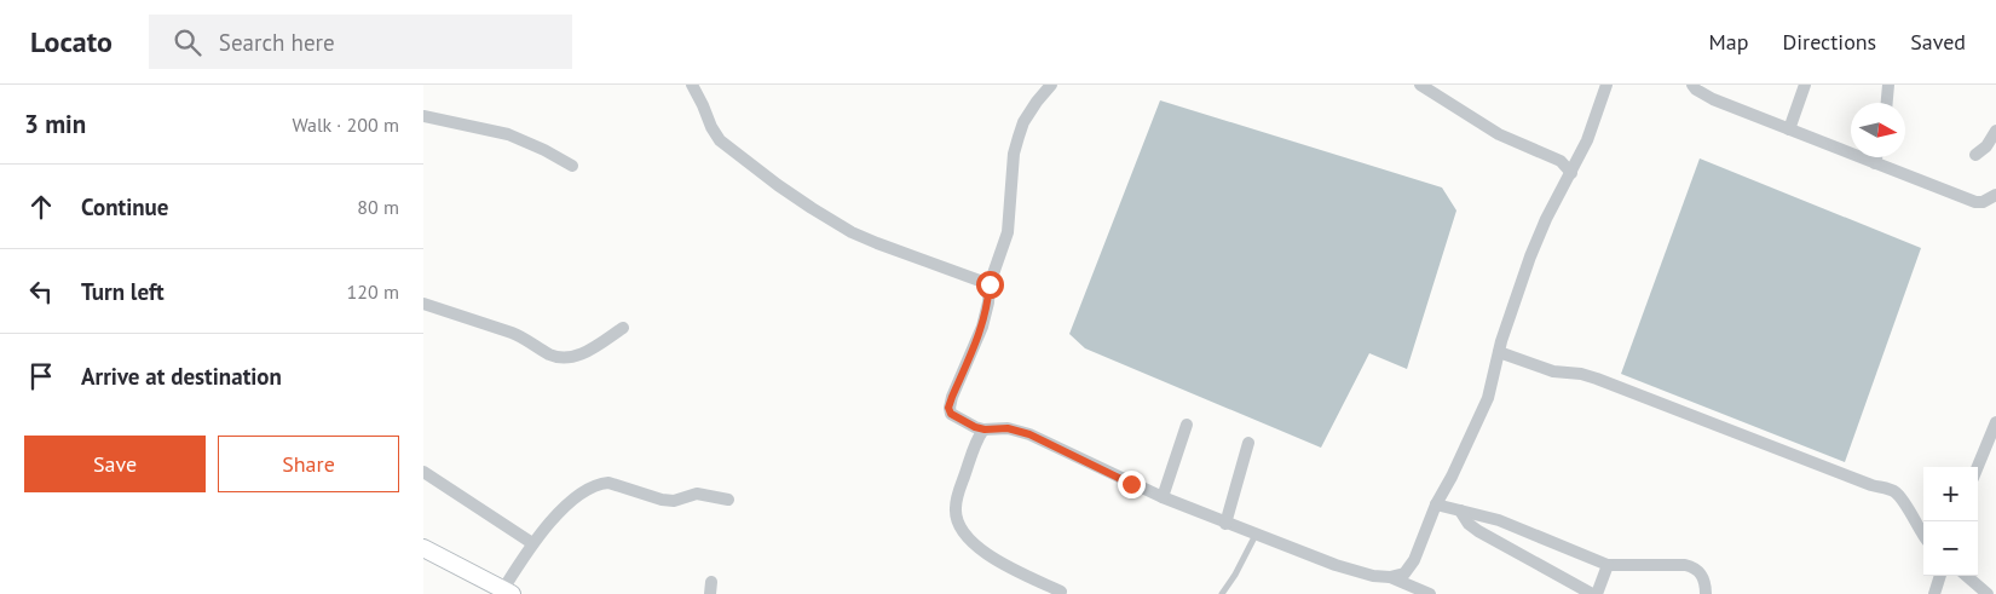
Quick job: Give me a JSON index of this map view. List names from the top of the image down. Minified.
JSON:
{"north":"right","page":{"header":"Locato","search":"Search here","nav":["Map","Directions","Saved"],"heading":["3 min","Walk · 200 m"],"list":[["Continue","80 m"],["Turn left","120 m"],"Arrive at destination"],"buttons":["Save","Share"],"map_buttons":["+","−"]}}
